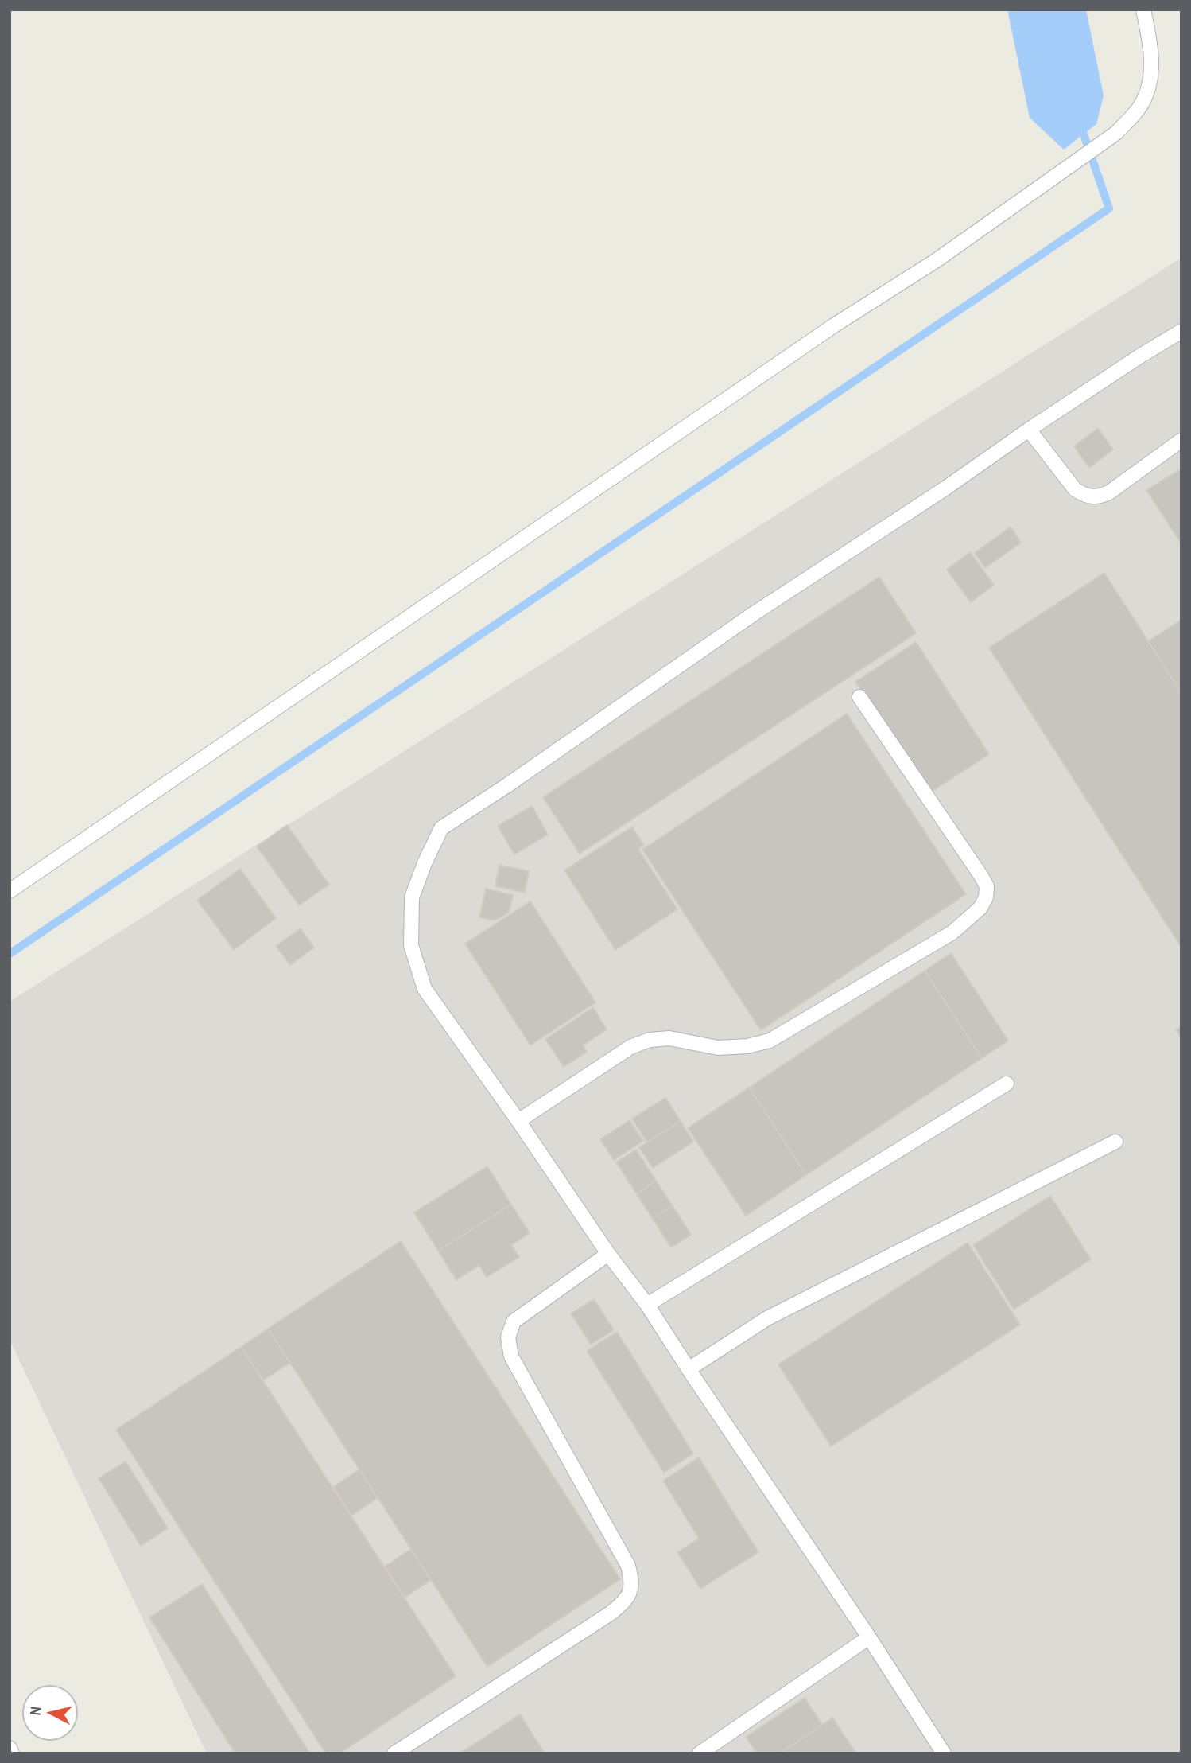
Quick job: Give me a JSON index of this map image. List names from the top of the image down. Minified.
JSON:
{"north":"left"}
